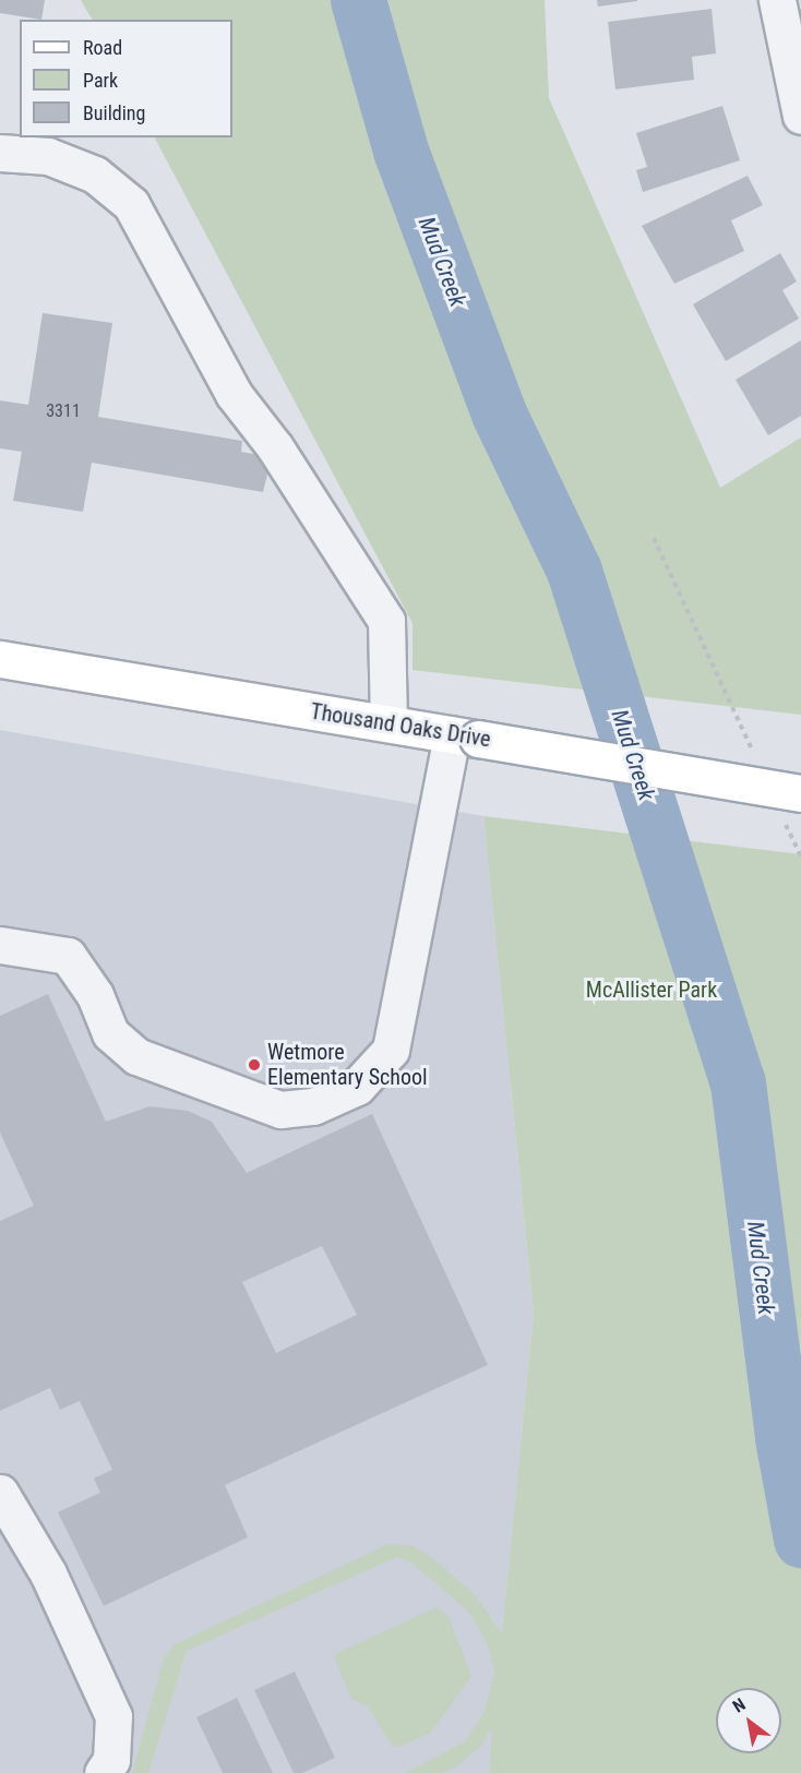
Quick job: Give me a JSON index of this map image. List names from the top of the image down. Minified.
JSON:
{"streets":{"main road":["Thousand Oaks Drive"]},"water":["Mud Creek"],"parks":["McAllister Park"],"places":["Wetmore Elementary School"],"house_numbers":["3311"],"legend":["Road","Park","Building"],"north":"top left"}
